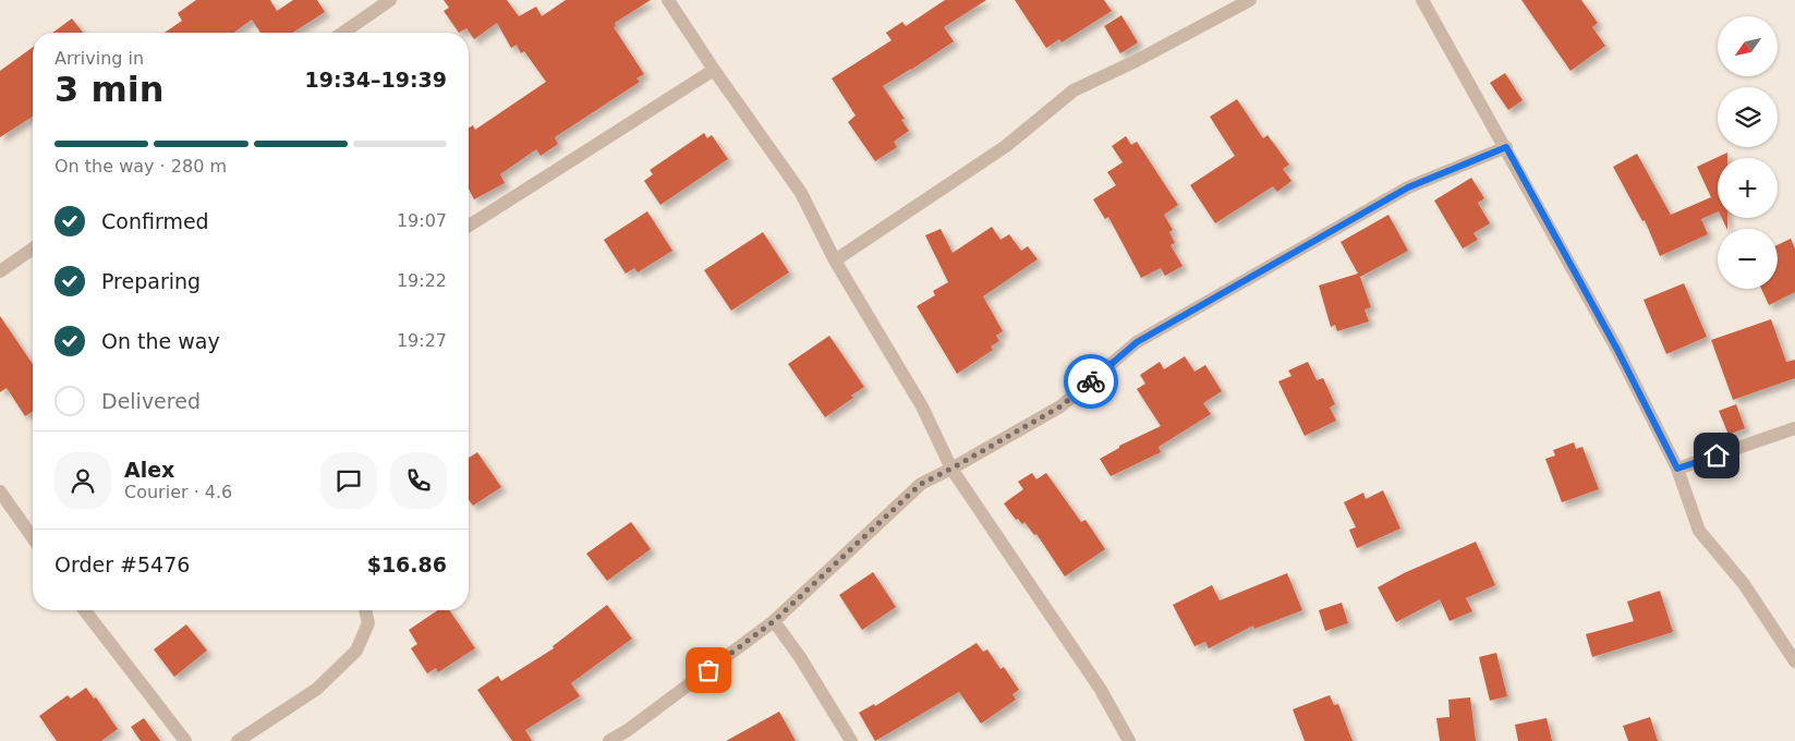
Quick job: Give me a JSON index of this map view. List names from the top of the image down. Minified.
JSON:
{"north":"bottom left","page":{"map_buttons":["+","−"],"heading":["3 min","Arriving in","19:34–19:39"],"panel":["Alex","Courier · 4.6","Order #5476","$16.86"],"bar":"On the way · 280 m","list":[["Confirmed","19:07"],["Preparing","19:22"],["On the way","19:27"],"Delivered"]}}
